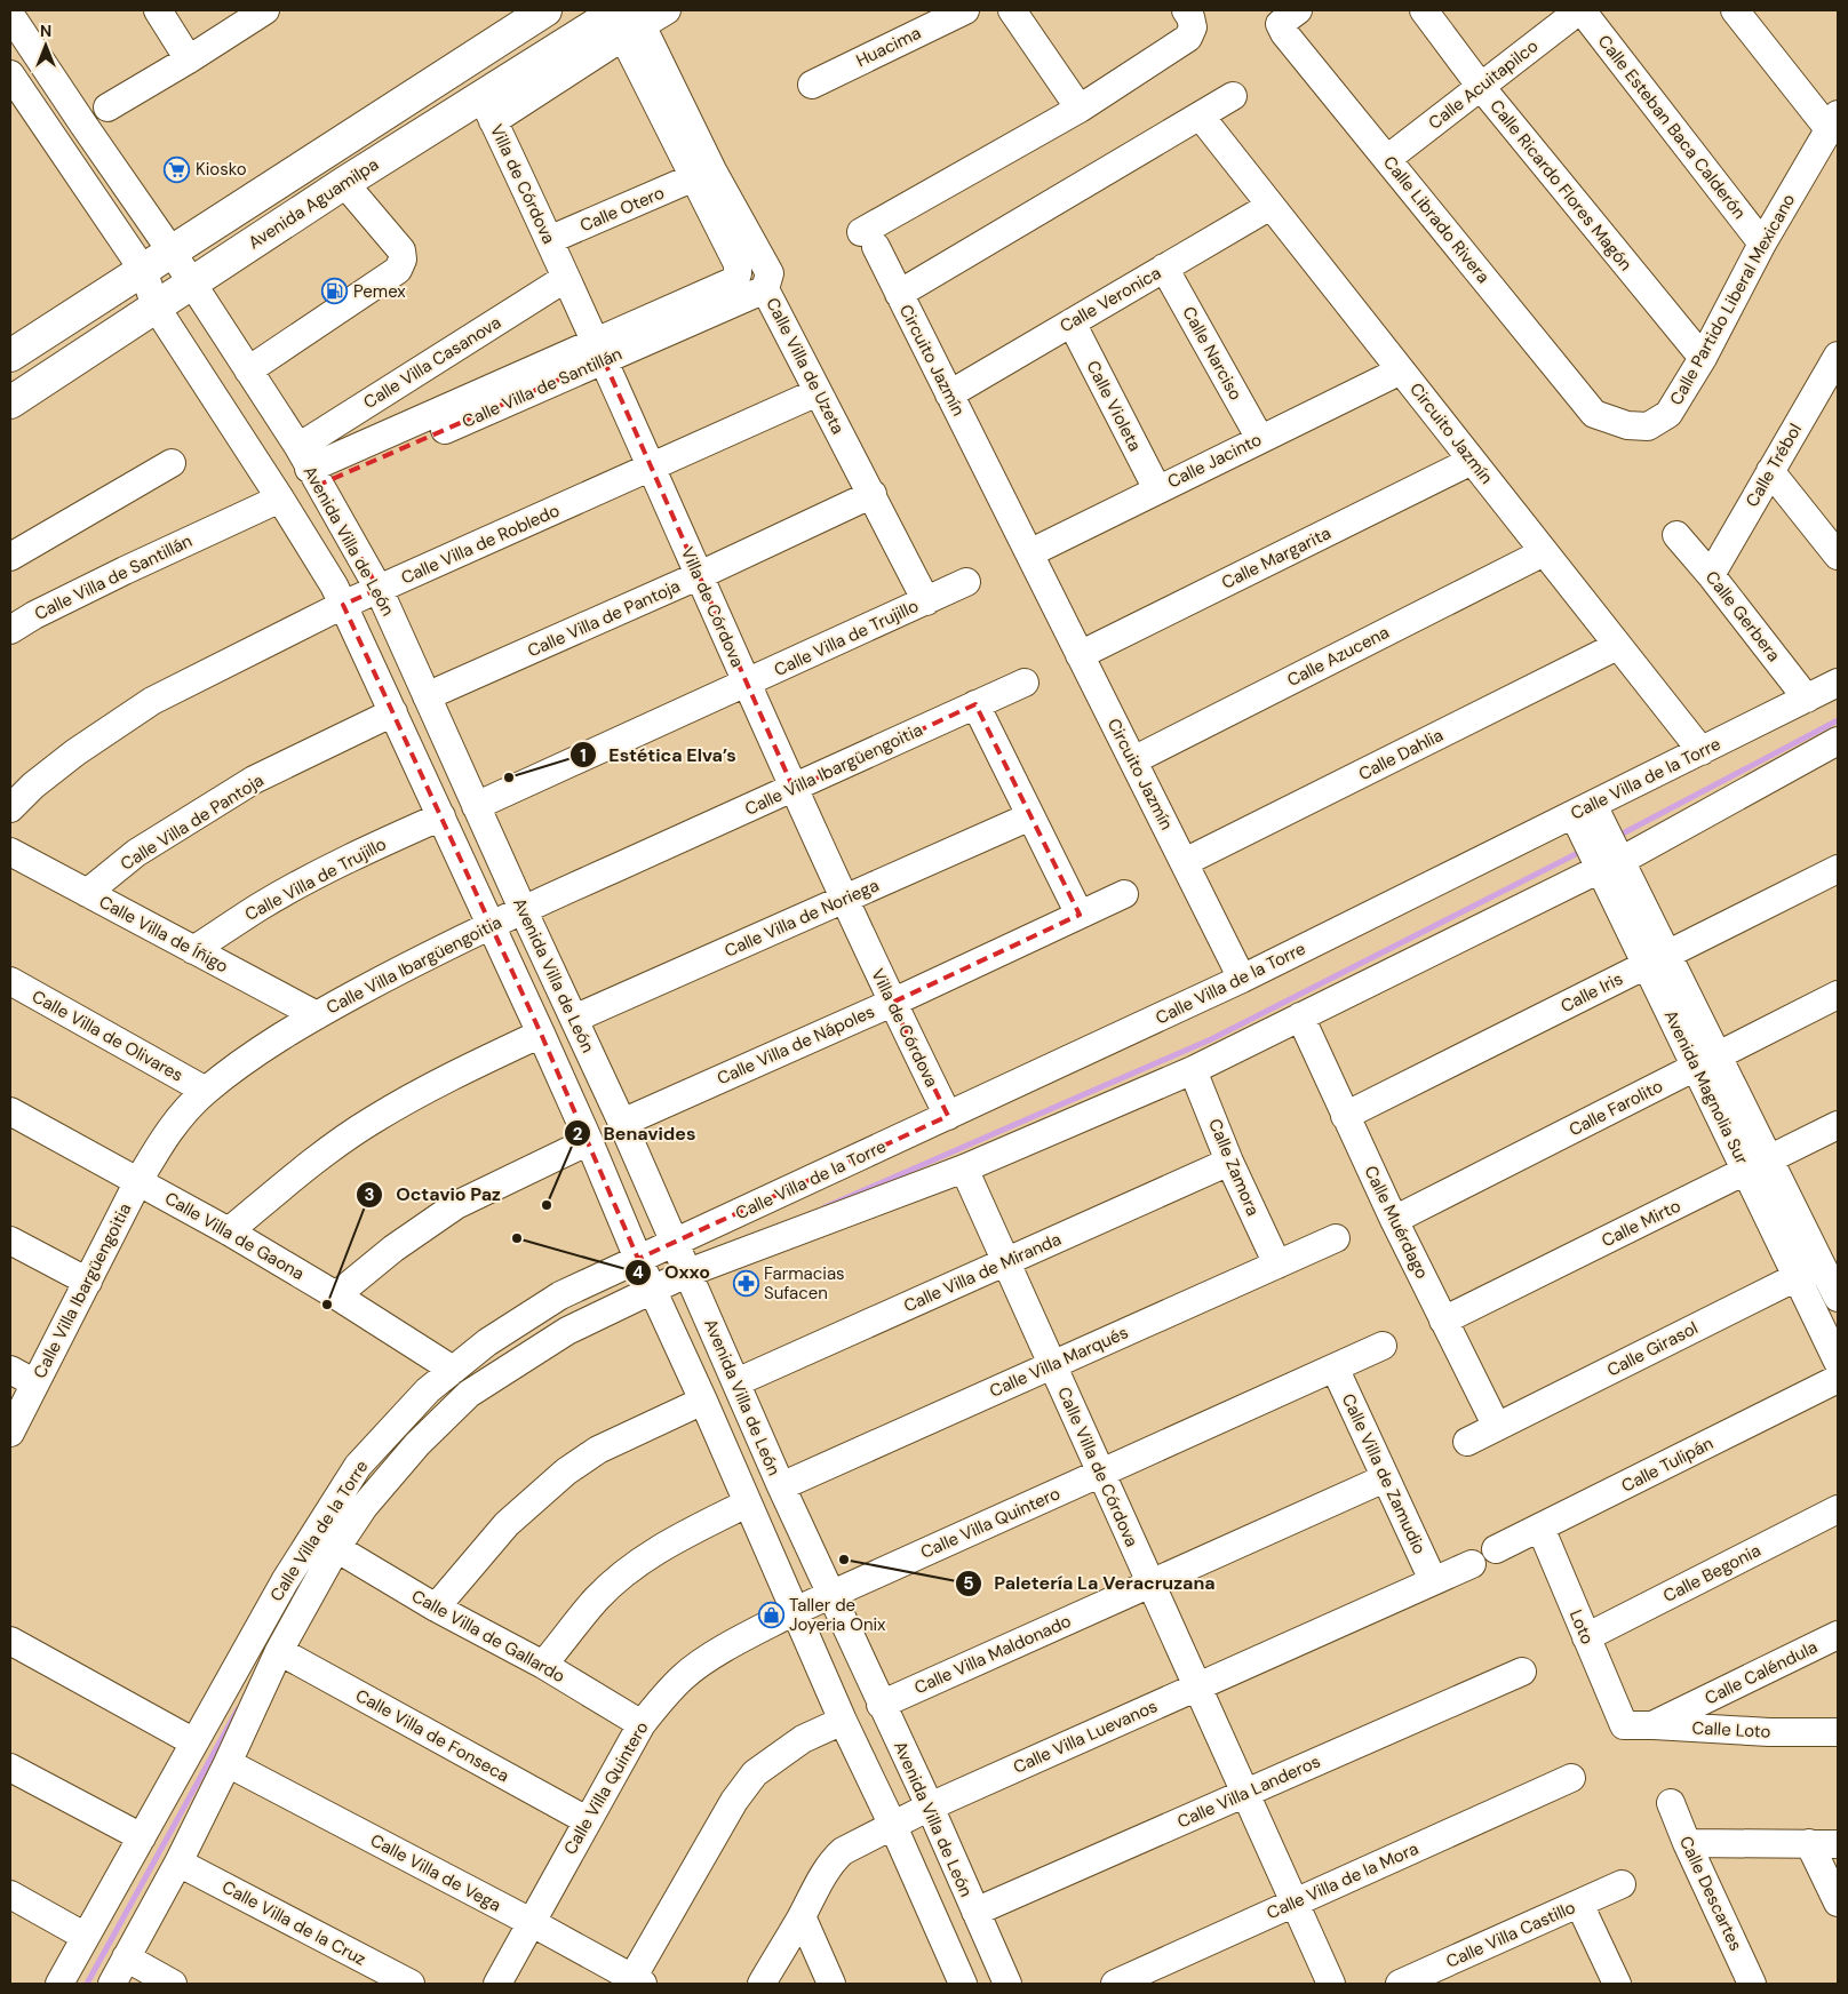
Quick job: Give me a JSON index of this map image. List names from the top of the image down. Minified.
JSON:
{"streets":{"main road":["Avenida Aguamilpa"],"street":["Huacima","Calle Acuitapilco","Calle Esteban Baca Calderón","Villa de Córdova","Calle Ricardo Flores Magón","Calle Otero","Calle Librado Rivera","Calle Veronica","Calle Partido Liberal Mexicano","Calle Narciso","Circuito Jazmín","Calle Villa Casanova","Calle Villa de Uzeta","Calle Villa de Santillán","Calle Violeta","Calle Jacinto","Calle Trébol","Avenida Villa de León","Calle Villa de Robledo","Calle Margarita","Calle Gerbera","Calle Villa de Pantoja","Calle Villa de Trujillo","Calle Azucena","Calle Dahlia","Calle Villa Ibargüengoitia","Calle Villa de la Torre","Calle Villa de Noriega","Calle Villa de Íñigo","Calle Iris","Calle Villa de Olivares","Calle Villa de Nápoles","Avenida Magnolia Sur","Calle Farolito","Calle Zamora","Calle Muérdago","Calle Mirto","Calle Villa de Gaona","Calle Villa de Miranda","Calle Girasol","Calle Villa Marqués","Calle Tulipán","Calle Villa de Córdova","Calle Villa de Zamudio","Calle Villa Quintero","Calle Begonia","Loto","Calle Villa de Gallardo","Calle Villa Maldonado","Calle Caléndula","Calle Loto","Calle Villa de Fonseca","Calle Villa Luevanos","Calle Villa Landeros","Calle Villa de Vega","Calle Villa de la Mora","Calle Descartes","Calle Villa de la Cruz","Calle Villa Castillo"]},"crossings":[["Calle Acuitapilco","Calle Esteban Baca Calderón"],["Calle Acuitapilco","Calle Ricardo Flores Magón"],["Calle Acuitapilco","Calle Librado Rivera"],["Calle Esteban Baca Calderón","Calle Partido Liberal Mexicano"],["Villa de Córdova","Avenida Aguamilpa"],["Villa de Córdova","Calle Otero"],["Villa de Córdova","Calle Villa Casanova"],["Villa de Córdova","Calle Villa de Santillán"],["Villa de Córdova","Calle Villa de Robledo"],["Villa de Córdova","Calle Villa de Pantoja"],["Villa de Córdova","Calle Villa de Trujillo"],["Villa de Córdova","Calle Villa Ibargüengoitia"],["Villa de Córdova","Calle Villa de la Torre"],["Villa de Córdova","Calle Villa de Noriega"],["Villa de Córdova","Calle Villa de Nápoles"],["Calle Ricardo Flores Magón","Calle Partido Liberal Mexicano"],["Avenida Aguamilpa","Calle Villa de Uzeta"],["Avenida Aguamilpa","Avenida Villa de León"],["Calle Otero","Calle Villa de Santillán"],["Calle Librado Rivera","Calle Partido Liberal Mexicano"],["Calle Veronica","Calle Narciso"],["Calle Veronica","Circuito Jazmín"],["Calle Veronica","Calle Violeta"],["Calle Narciso","Calle Jacinto"],["Circuito Jazmín","Calle Jacinto"],["Circuito Jazmín","Calle Margarita"],["Circuito Jazmín","Calle Azucena"],["Circuito Jazmín","Calle Dahlia"],["Circuito Jazmín","Calle Villa de la Torre"],["Calle Villa Casanova","Calle Villa de Santillán"],["Calle Villa Casanova","Avenida Villa de León"],["Calle Villa de Uzeta","Calle Villa de Santillán"],["Calle Villa de Uzeta","Calle Villa de Robledo"],["Calle Villa de Uzeta","Calle Villa de Pantoja"],["Calle Villa de Uzeta","Calle Villa de Trujillo"],["Calle Villa de Santillán","Avenida Villa de León"],["Calle Violeta","Calle Jacinto"],["Calle Trébol","Calle Gerbera"],["Avenida Villa de León","Calle Villa de Robledo"],["Avenida Villa de León","Calle Villa de Pantoja"],["Avenida Villa de León","Calle Villa de Trujillo"],["Avenida Villa de León","Calle Villa Ibargüengoitia"],["Avenida Villa de León","Calle Villa de la Torre"],["Avenida Villa de León","Calle Villa de Noriega"],["Avenida Villa de León","Calle Villa de Nápoles"],["Avenida Villa de León","Calle Villa de Miranda"],["Avenida Villa de León","Calle Villa Marqués"],["Avenida Villa de León","Calle Villa Quintero"],["Avenida Villa de León","Calle Villa Maldonado"],["Avenida Villa de León","Calle Villa Luevanos"],["Avenida Villa de León","Calle Villa Landeros"],["Calle Gerbera","Calle Villa de la Torre"],["Calle Villa de Pantoja","Calle Villa de Íñigo"],["Calle Villa de Trujillo","Calle Villa de Íñigo"],["Calle Villa Ibargüengoitia","Calle Villa de Íñigo"],["Calle Villa Ibargüengoitia","Calle Villa de Olivares"],["Calle Villa Ibargüengoitia","Calle Villa de Gaona"],["Calle Villa de la Torre","Avenida Magnolia Sur"],["Calle Villa de la Torre","Calle Zamora"],["Calle Villa de la Torre","Calle Muérdago"],["Calle Villa de la Torre","Calle Villa de Gaona"],["Calle Villa de la Torre","Calle Villa de Córdova"],["Calle Villa de la Torre","Calle Villa de Gallardo"],["Calle Villa de la Torre","Calle Villa de Fonseca"],["Calle Villa de la Torre","Calle Villa de Vega"],["Calle Villa de la Torre","Calle Villa de la Cruz"],["Calle Iris","Avenida Magnolia Sur"],["Calle Iris","Calle Muérdago"],["Avenida Magnolia Sur","Calle Farolito"],["Avenida Magnolia Sur","Calle Mirto"],["Avenida Magnolia Sur","Calle Girasol"],["Calle Farolito","Calle Muérdago"],["Calle Zamora","Calle Villa de Miranda"],["Calle Zamora","Calle Villa Marqués"],["Calle Muérdago","Calle Mirto"],["Calle Muérdago","Calle Girasol"],["Calle Villa de Miranda","Calle Villa de Córdova"],["Calle Villa Marqués","Calle Villa de Córdova"],["Calle Tulipán","Loto"],["Calle Villa de Córdova","Calle Villa Quintero"],["Calle Villa de Córdova","Calle Villa Maldonado"],["Calle Villa de Córdova","Calle Villa Luevanos"],["Calle Villa de Córdova","Calle Villa Landeros"],["Calle Villa de Córdova","Calle Villa de la Mora"],["Calle Villa de Zamudio","Calle Villa Quintero"],["Calle Villa de Zamudio","Calle Villa Maldonado"],["Calle Villa de Zamudio","Calle Villa Luevanos"],["Calle Villa Quintero","Calle Villa de Gallardo"],["Calle Villa Quintero","Calle Villa de Fonseca"],["Calle Villa Quintero","Calle Villa de Vega"],["Calle Begonia","Loto"],["Loto","Calle Loto"],["Calle Caléndula","Calle Loto"]],"places":{"supermarket":["Kiosko"],"fuel station":["Pemex"],"other":["Estética Elva’s","Benavides","Oxxo","Octavio Paz","Paletería La Veracruzana"],"pharmacy":["Farmacias Sufacen"],"shop":["Taller de Joyeria Onix"]},"north":"top"}
